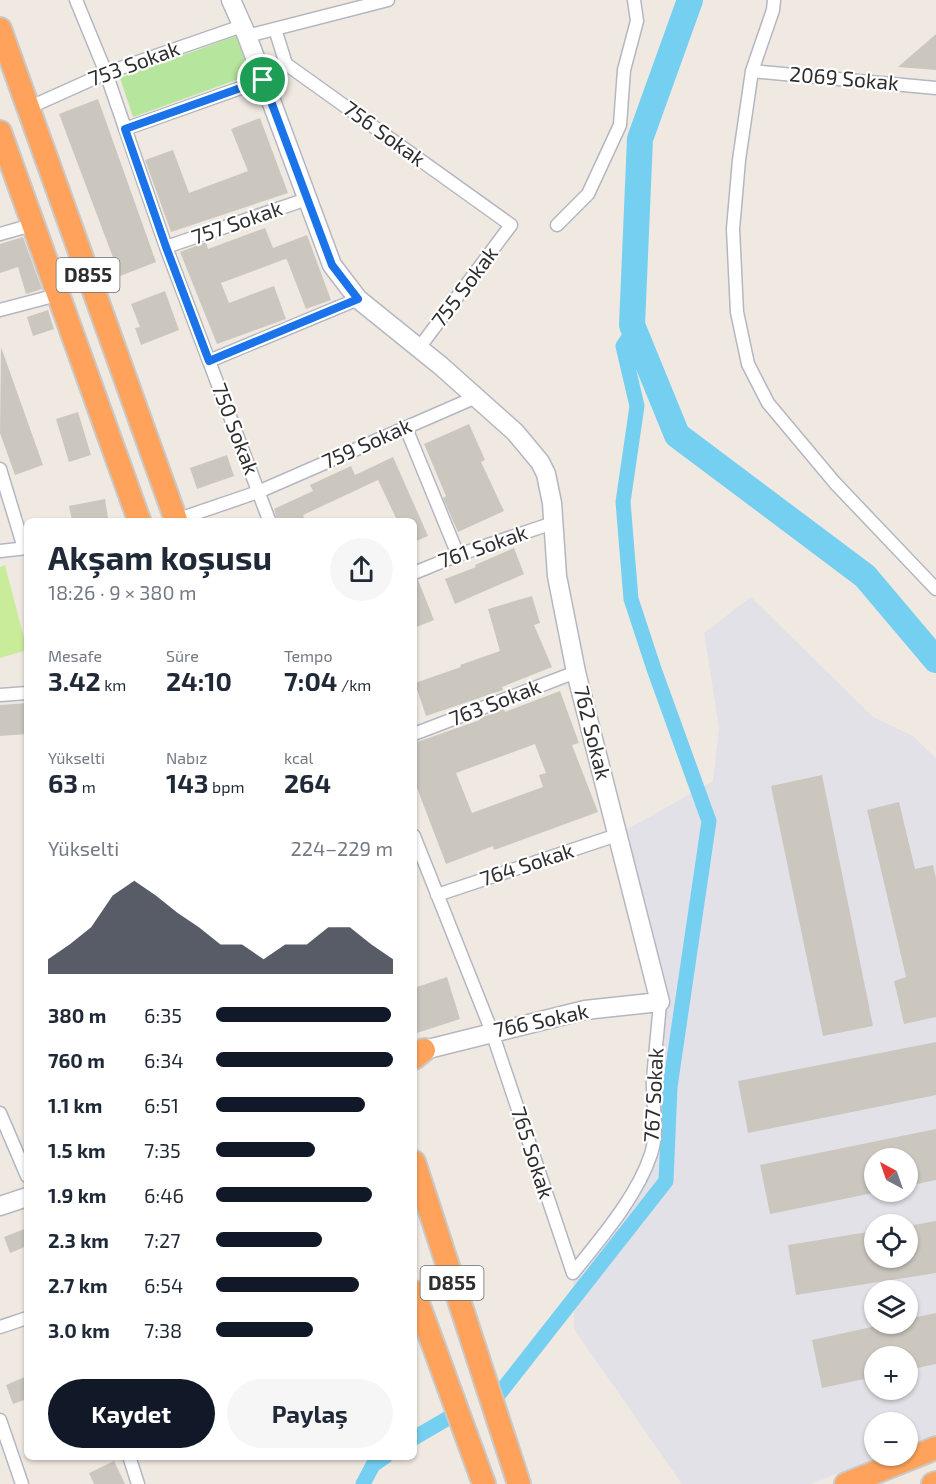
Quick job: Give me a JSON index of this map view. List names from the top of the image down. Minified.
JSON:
{"streets":{"highway":["D855"],"street":["753 Sokak","2069 Sokak","756 Sokak","757 Sokak","755 Sokak","750 Sokak","759 Sokak","761 Sokak","763 Sokak","762 Sokak","764 Sokak","766 Sokak","767 Sokak","765 Sokak"]},"crossings":[["753 Sokak","756 Sokak"],["753 Sokak","D855"],["753 Sokak","750 Sokak"],["756 Sokak","755 Sokak"],["757 Sokak","750 Sokak"],["750 Sokak","759 Sokak"],["759 Sokak","762 Sokak"],["761 Sokak","762 Sokak"],["763 Sokak","762 Sokak"],["762 Sokak","764 Sokak"],["762 Sokak","766 Sokak"],["762 Sokak","767 Sokak"],["764 Sokak","765 Sokak"],["766 Sokak","767 Sokak"],["766 Sokak","765 Sokak"],["767 Sokak","765 Sokak"]],"north":"top left","page":{"heading":["Akşam koşusu","18:26 · 9 × 380 m"],"stats":[["Mesafe","3.42 km"],["Süre","24:10"],["Tempo","7:04 /km"],["Yükselti","63 m"],["Nabız","143 bpm"],["kcal","264"]],"chart":["Yükselti","224–229 m"],"list":[{"name":"380 m","note":"6:35"},{"name":"760 m","note":"6:34"},{"name":"1.1 km","note":"6:51"},{"name":"1.5 km","note":"7:35"},{"name":"1.9 km","note":"6:46"},{"name":"2.3 km","note":"7:27"},{"name":"2.7 km","note":"6:54"},{"name":"3.0 km","note":"7:38"}],"map_buttons":["+","−"],"buttons":["Kaydet","Paylaş"]}}
